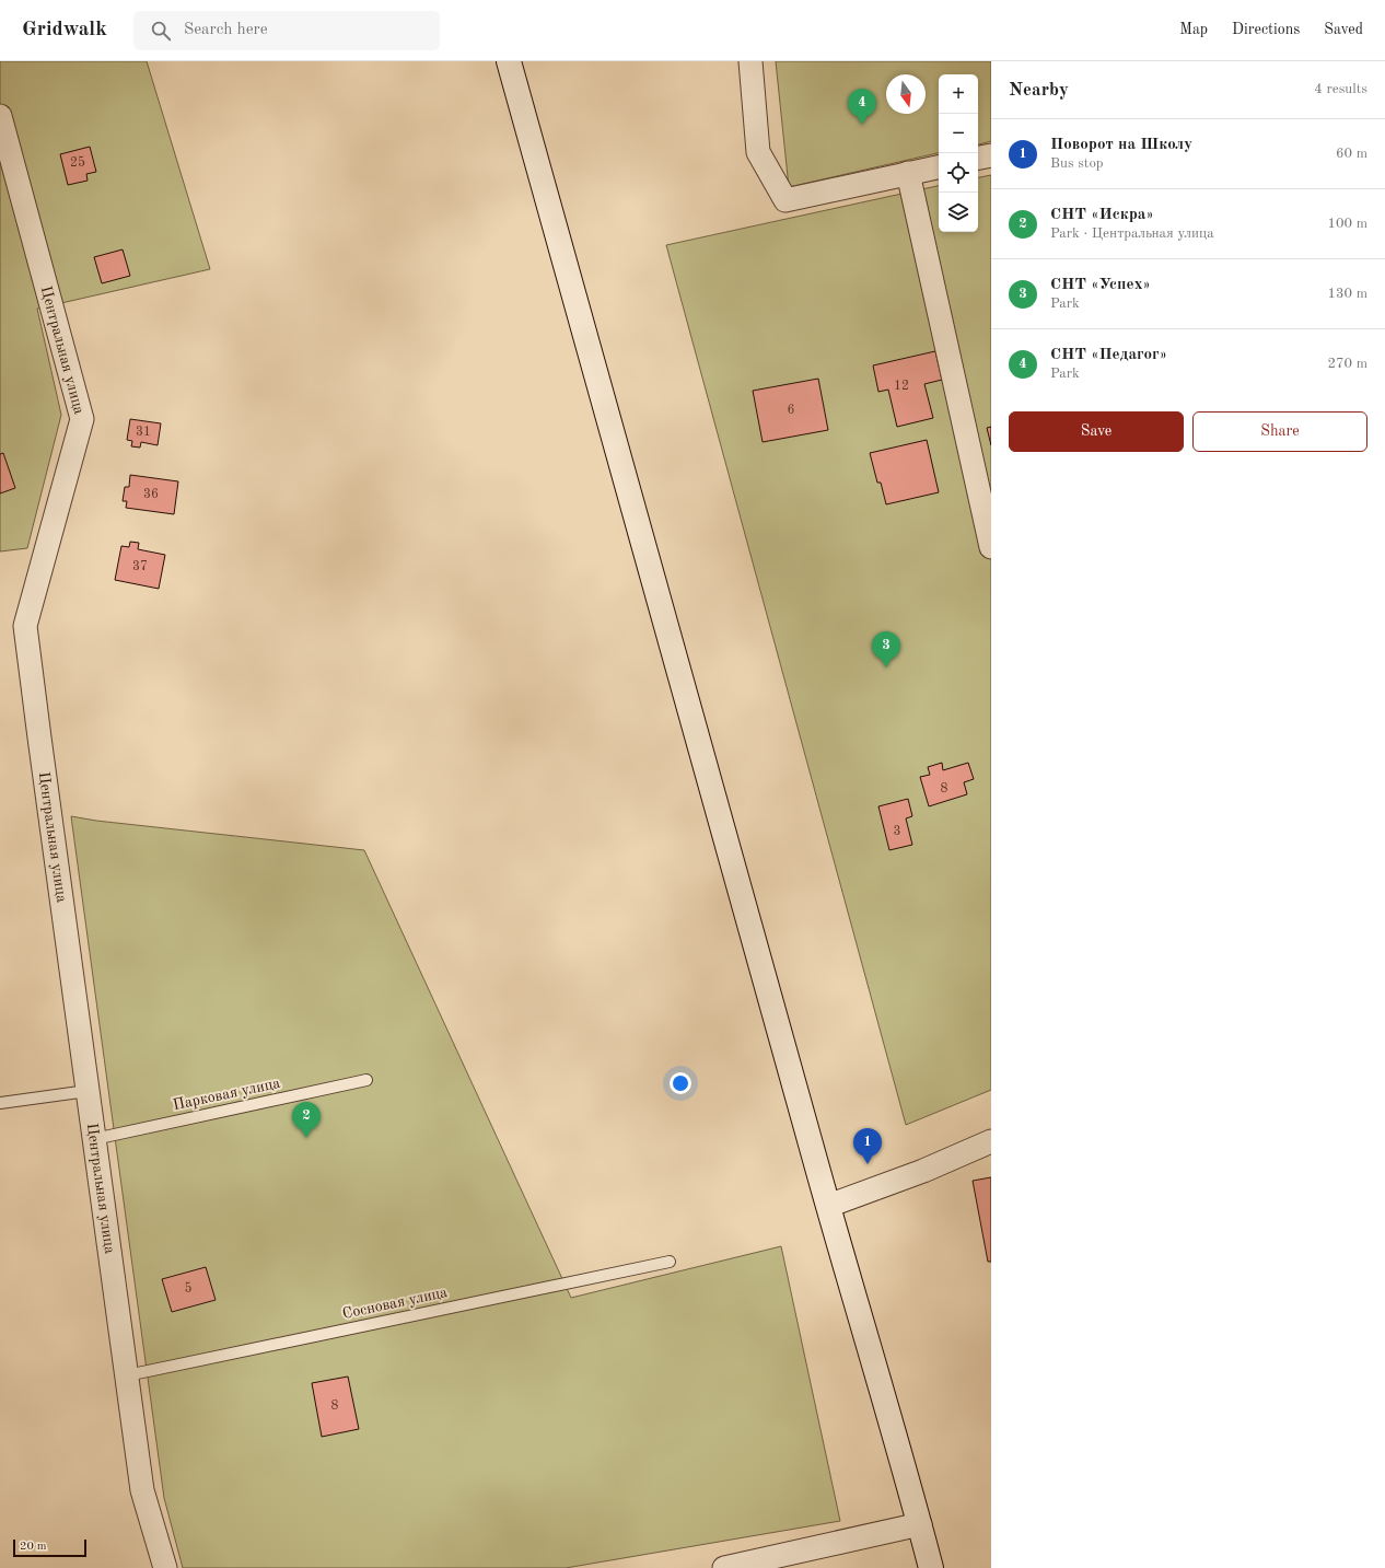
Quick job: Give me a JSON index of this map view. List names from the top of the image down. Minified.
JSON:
{"streets":{"street":["Центральная улица"],"lane":["Парковая улица","Сосновая улица"]},"crossings":[["Центральная улица","Парковая улица"],["Центральная улица","Сосновая улица"]],"house_numbers":["25","12","6","31","36","37","8","3","5","8"],"scale_bar":"20 m","north":"bottom","page":{"header":"Gridwalk","search":"Search here","nav":["Map","Directions","Saved"],"heading":["Nearby","4 results"],"map_buttons":["+","−"],"pins":["4","3","2","1"],"list":[{"mark":"1","name":"Поворот на Школу","note":"Bus stop","value":"60 m"},{"mark":"2","name":"СНТ «Искра»","note":"Park · Центральная улица","value":"100 m"},{"mark":"3","name":"СНТ «Успех»","note":"Park","value":"130 m"},{"mark":"4","name":"СНТ «Педагог»","note":"Park","value":"270 m"}],"buttons":["Save","Share"],"scale":"20 m"}}
